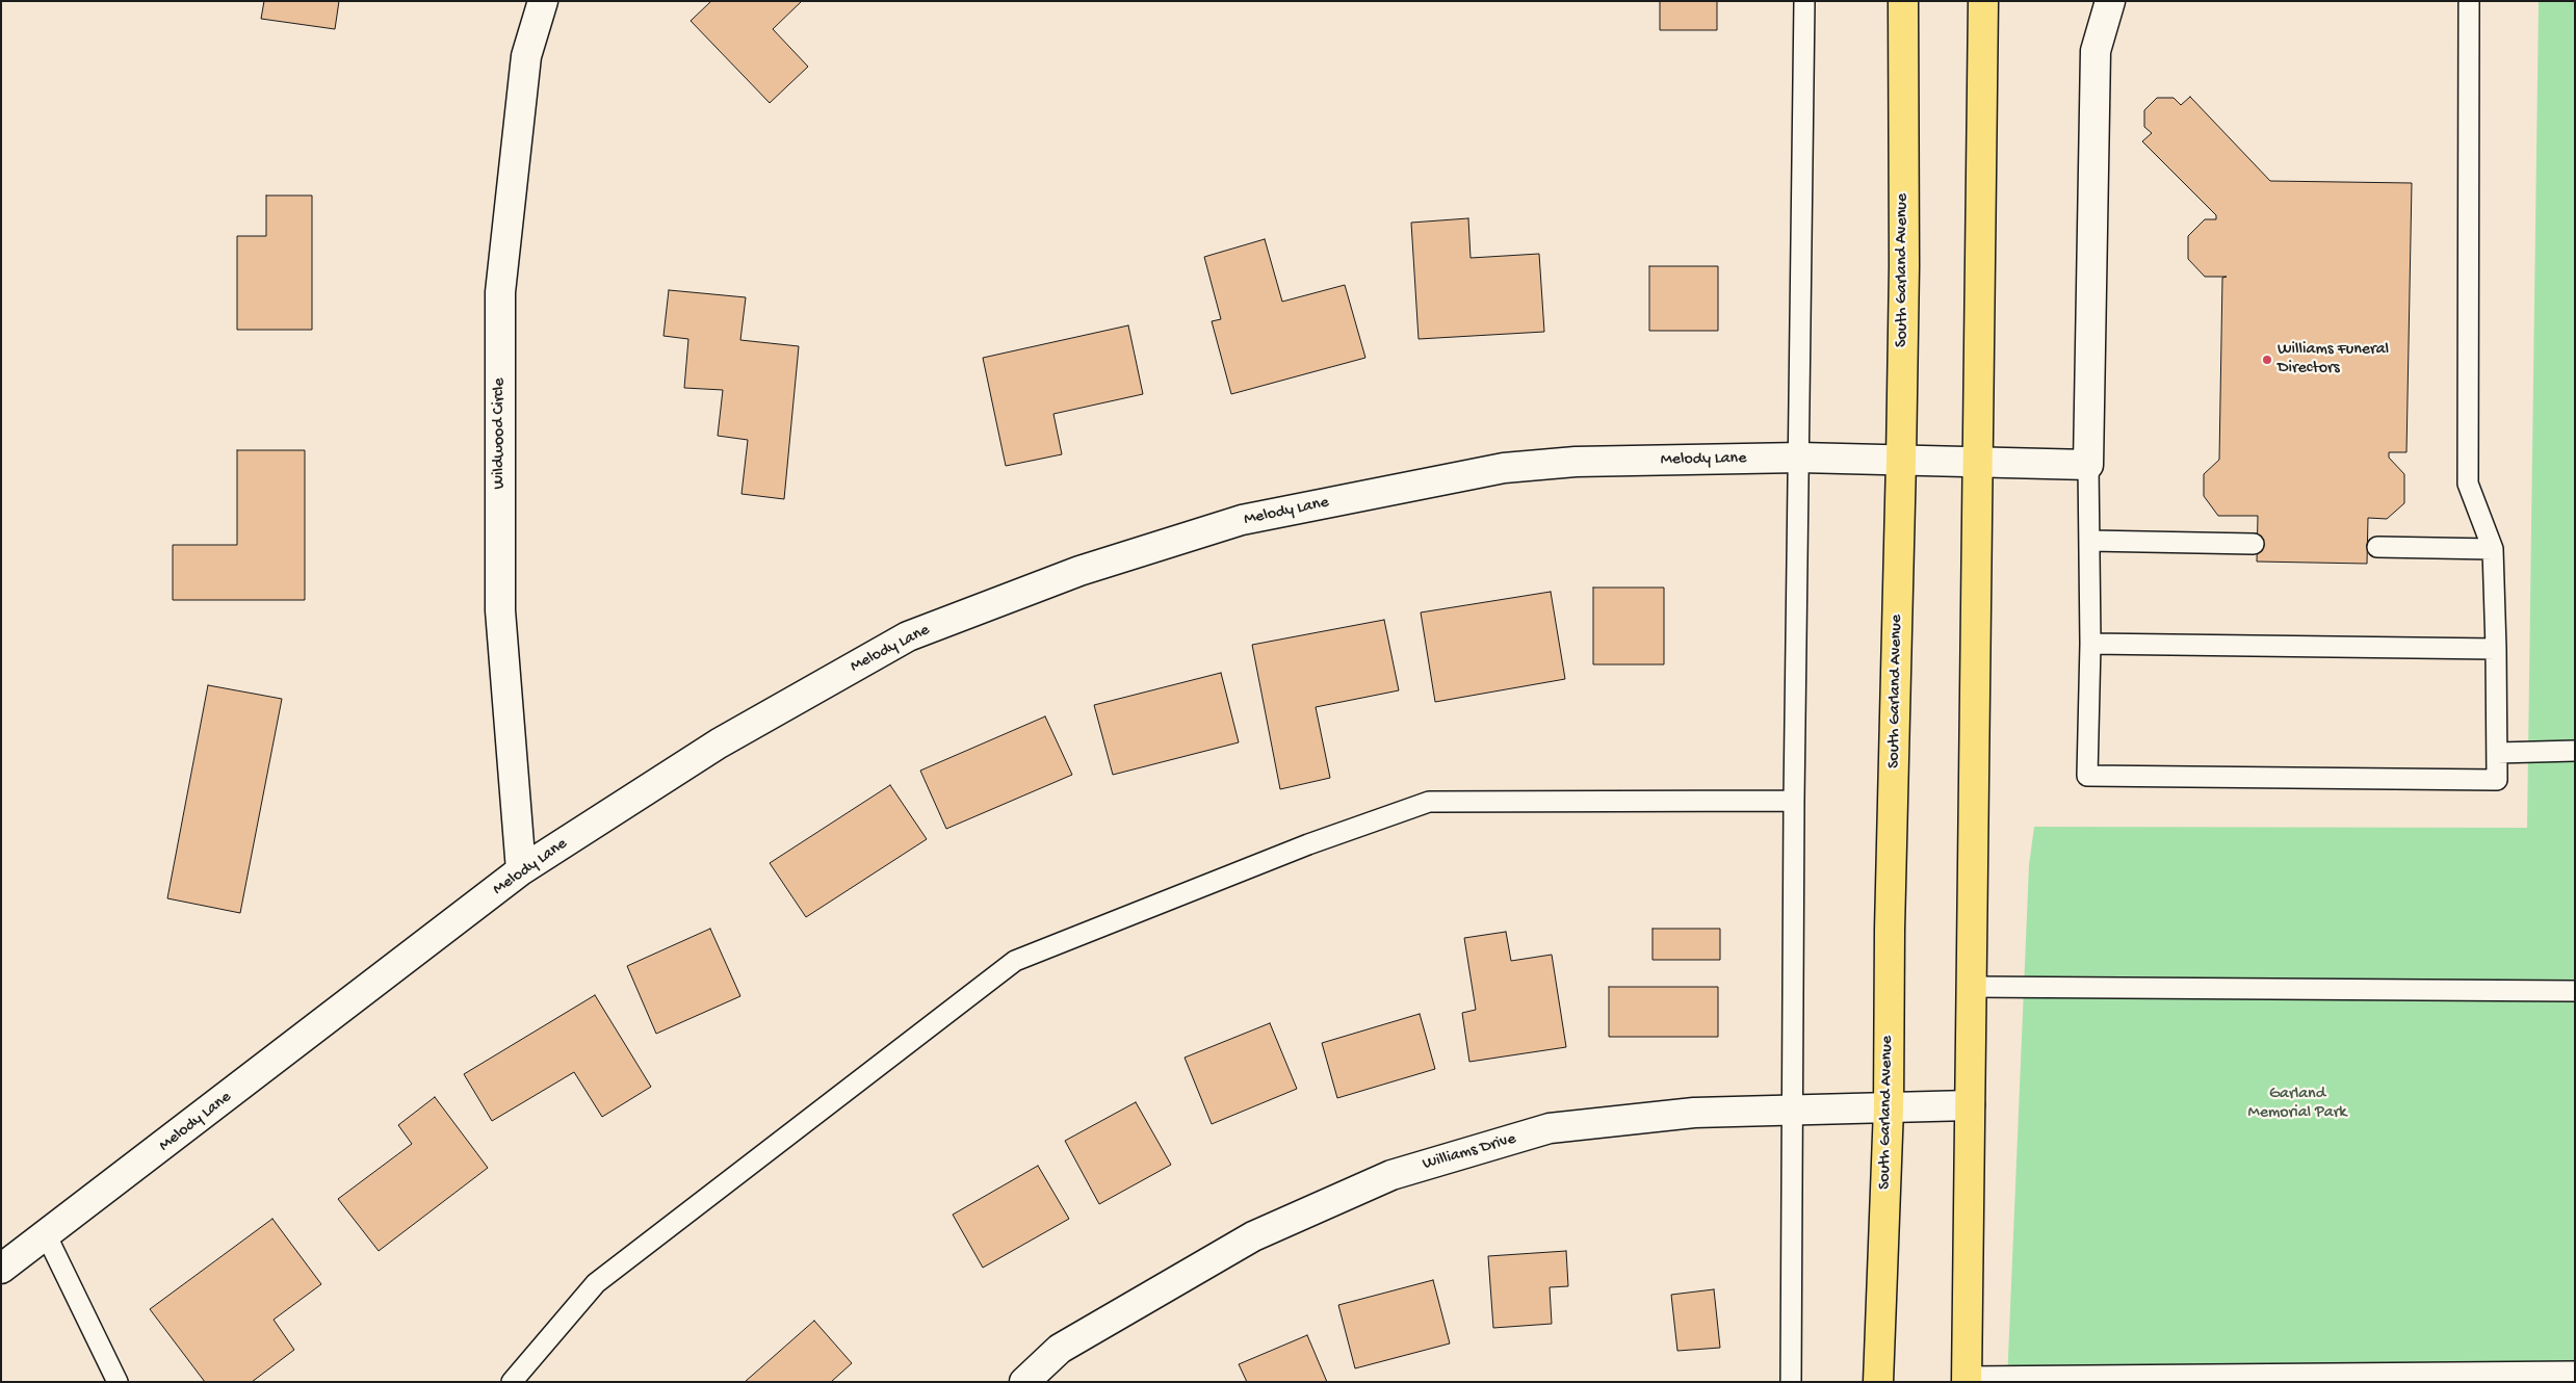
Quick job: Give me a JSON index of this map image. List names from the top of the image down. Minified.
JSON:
{"streets":{"main road":["South Garland Avenue"],"street":["Wildwood Circle","Melody Lane","Williams Drive"]},"crossings":[["South Garland Avenue","Melody Lane"],["South Garland Avenue","Williams Drive"],["Wildwood Circle","Melody Lane"]],"parks":["Garland Memorial Park"],"places":["Williams Funeral Directors"]}
